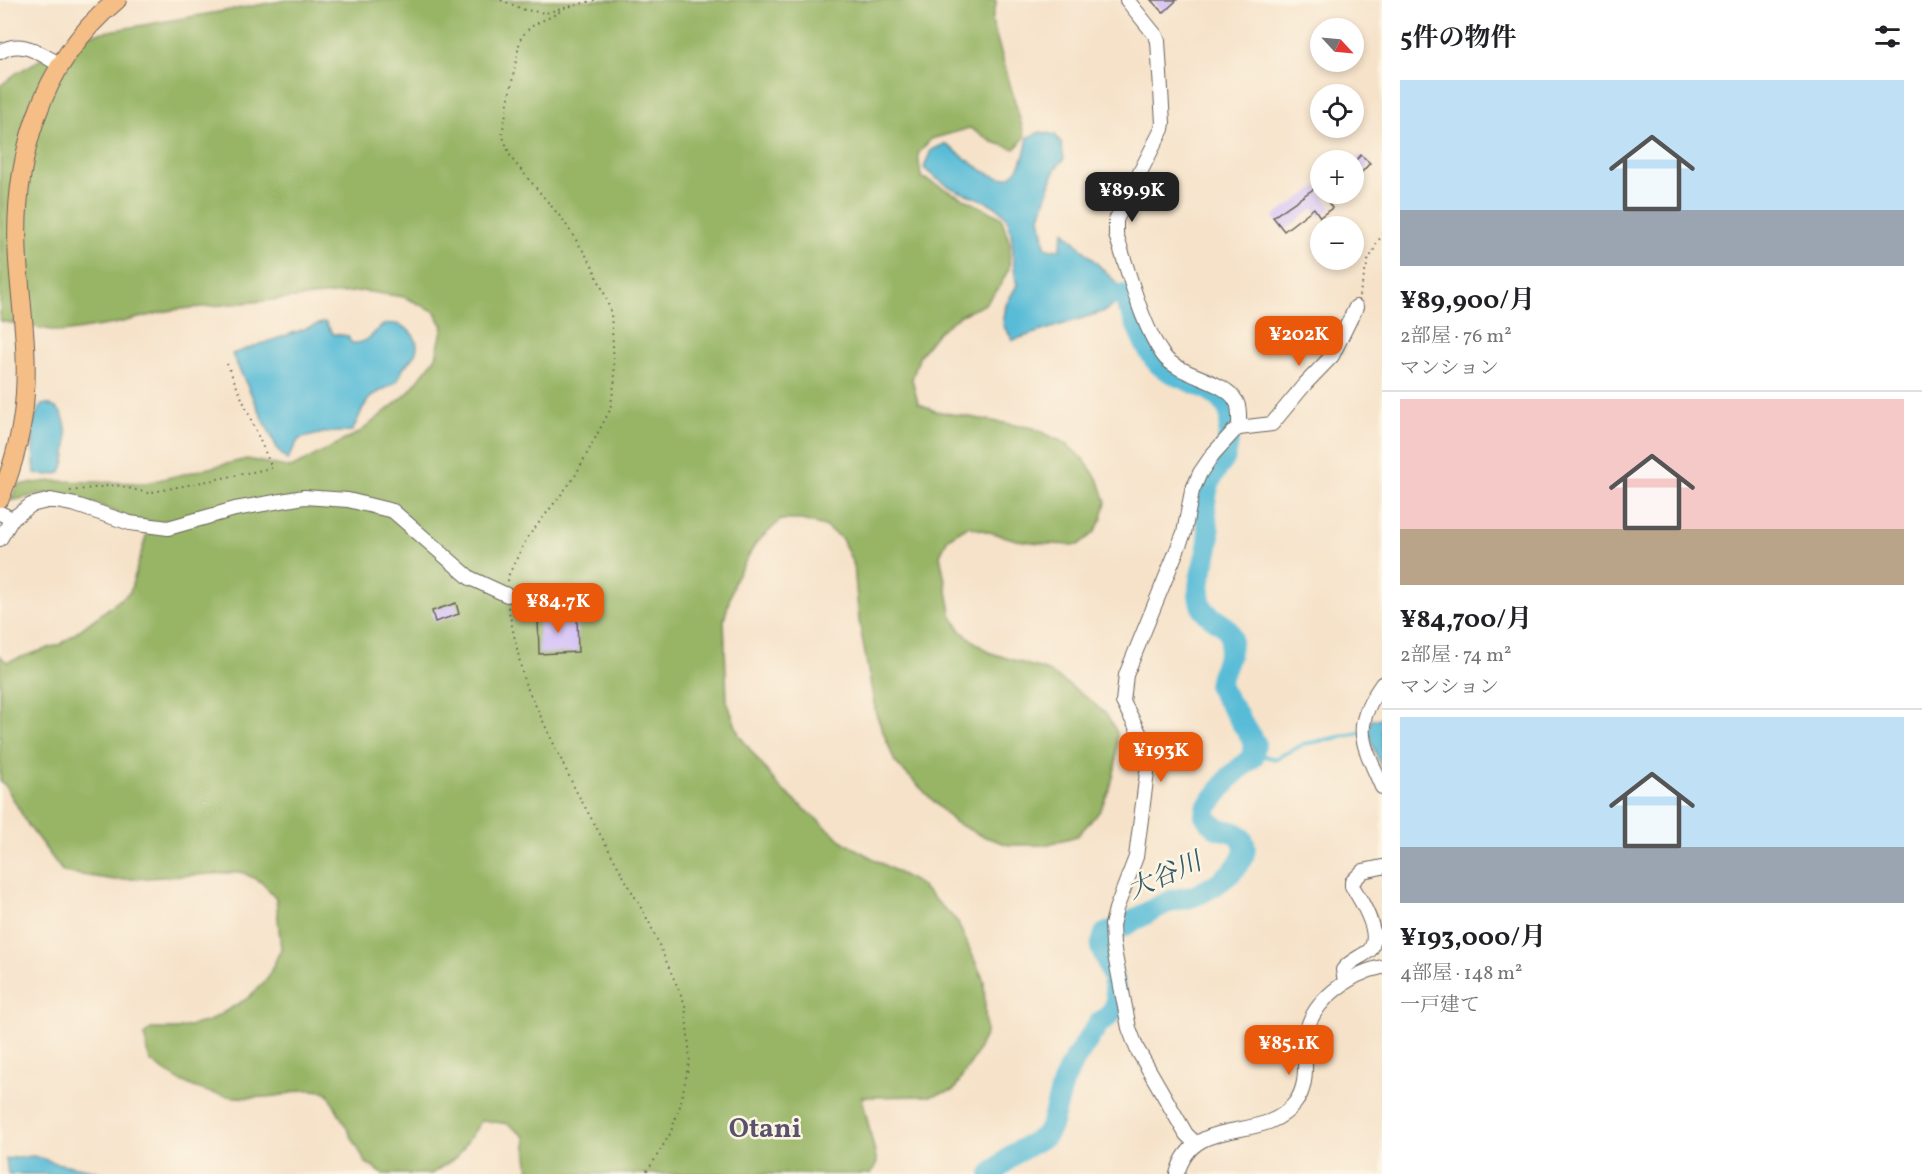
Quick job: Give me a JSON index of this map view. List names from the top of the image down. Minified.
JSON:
{"districts":["Otani"],"water":["大谷川"],"north":"bottom right","page":{"heading":"5件の物件","map_buttons":["+","−"],"list":[{"name":"¥89,900/月","note":"2部屋 · 76 m² · マンション"},{"name":"¥84,700/月","note":"2部屋 · 74 m² · マンション"},{"name":"¥193,000/月","note":"4部屋 · 148 m² · 一戸建て"}],"price":["¥89.9K","¥202K","¥84.7K","¥193K","¥85.1K"]}}
